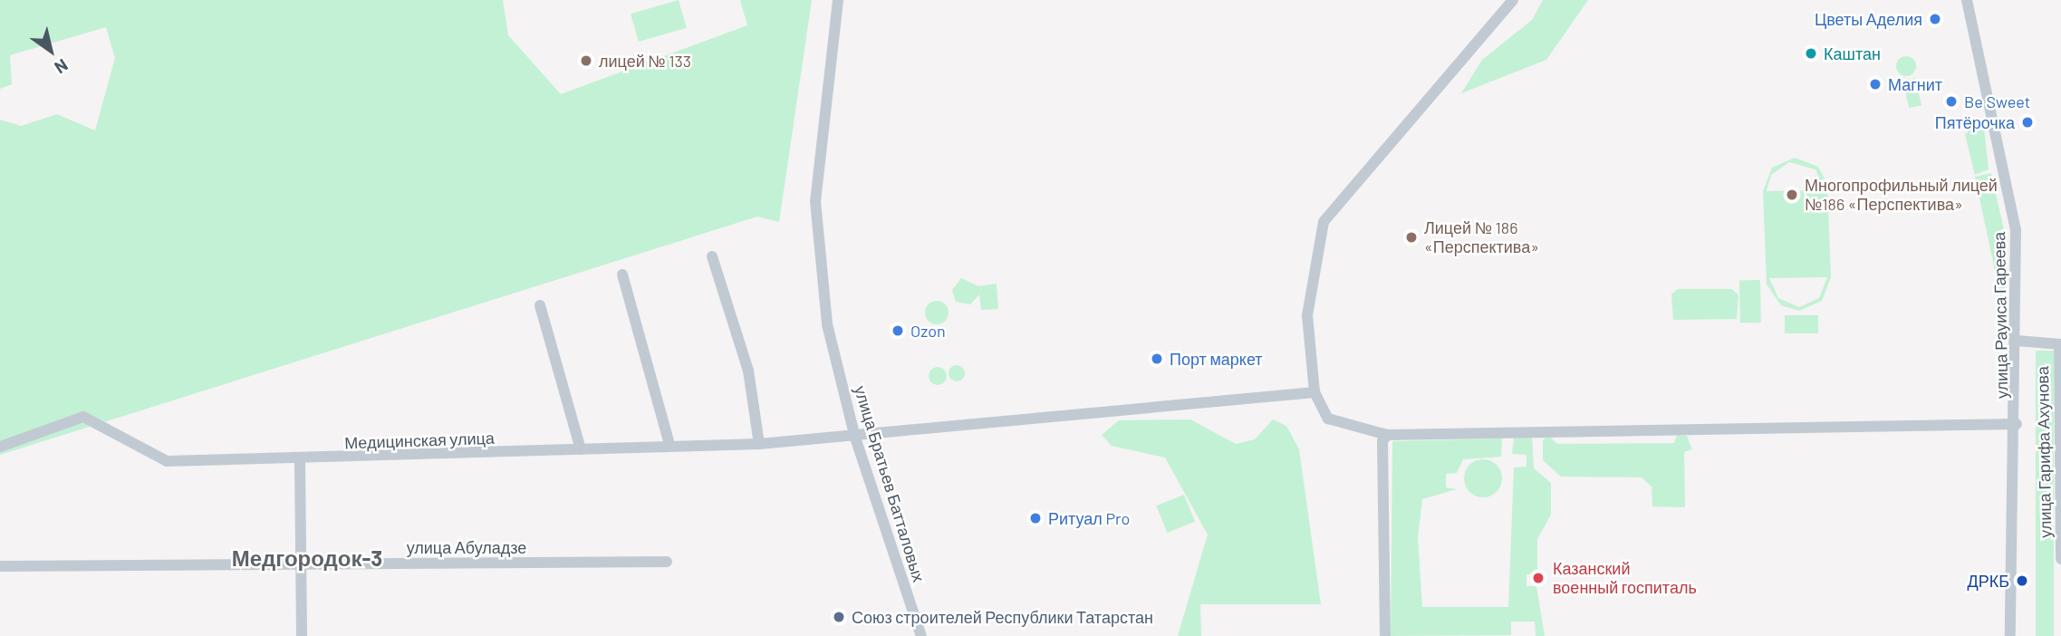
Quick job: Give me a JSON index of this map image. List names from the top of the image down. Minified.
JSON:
{"streets":{"street":["улица Рауиса Гареева","Медицинская улица","улица Гарифа Ахунова","улица Братьев Батталовых","улица Абуладзе"]},"crossings":[["Медицинская улица","улица Братьев Батталовых"]],"districts":["Медгородок-3"],"places":["Цветы Аделия","Каштан","лицей № 133","Магнит","Be Sweet","Пятёрочка","Многопрофильный лицей №186 «Перспектива»","Лицей № 186 «Перспектива»","Ozon","Порт маркет","Ритуал Pro","Казанский военный госпиталь","ДРКБ","Союз строителей Республики Татарстан"],"north":"bottom right"}
